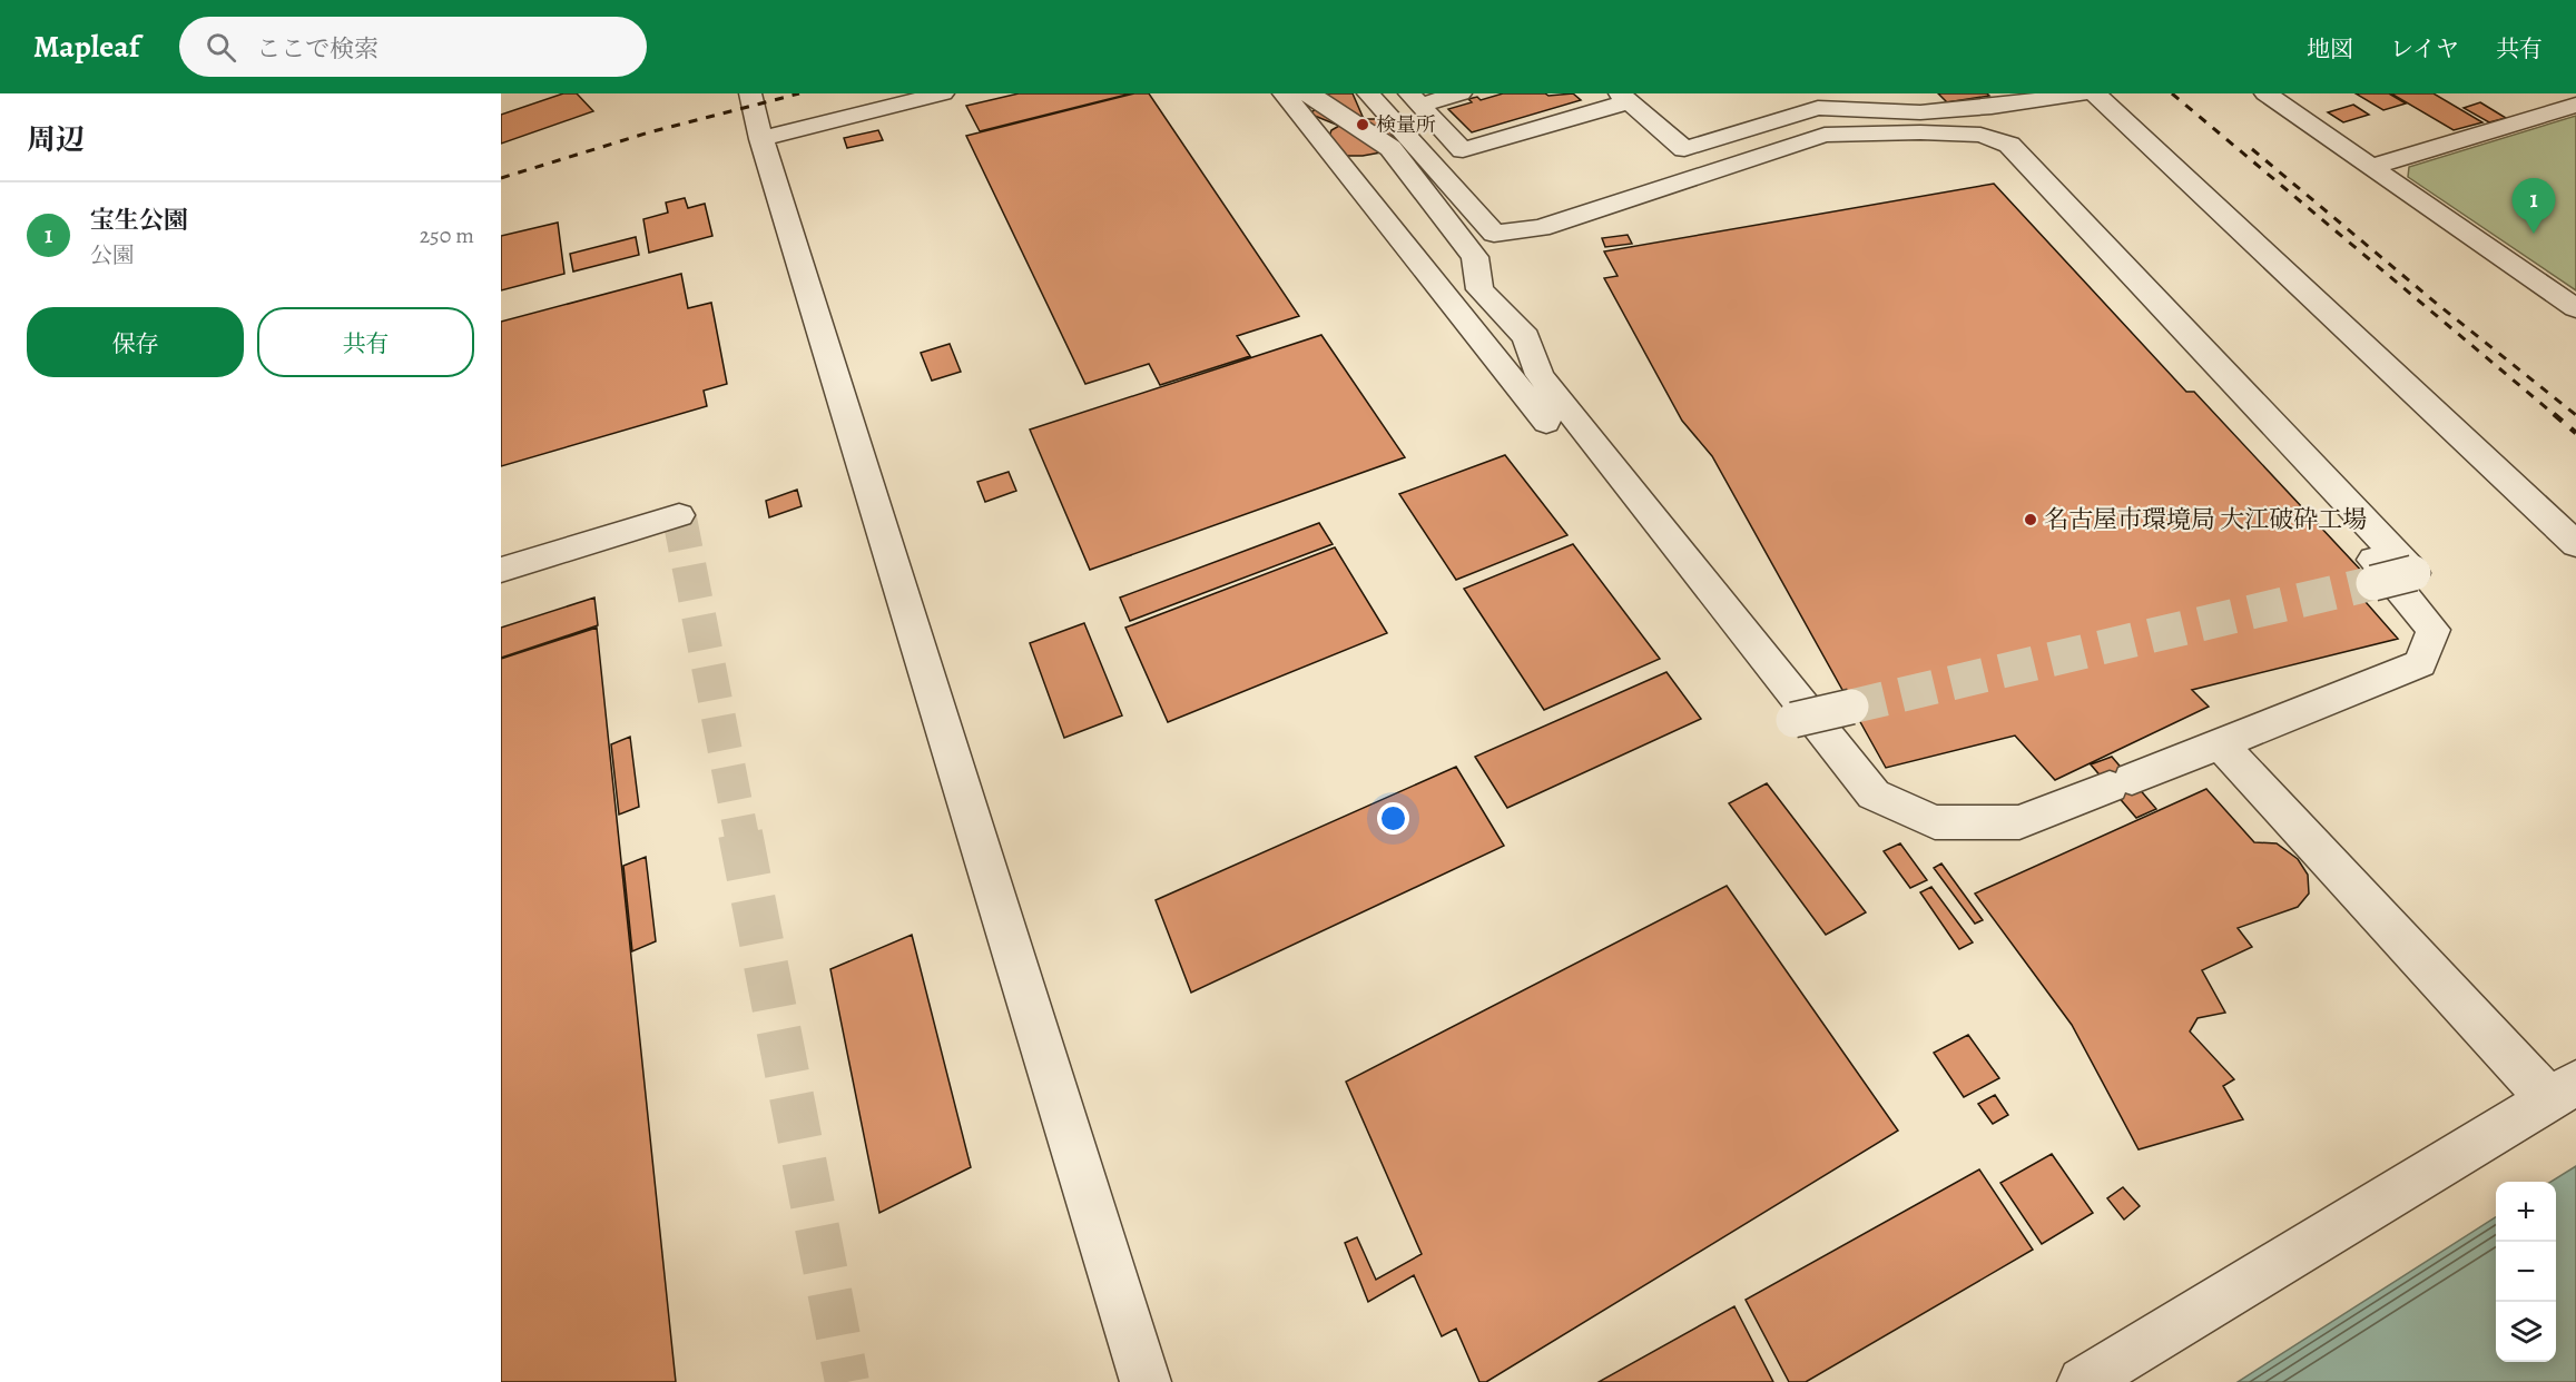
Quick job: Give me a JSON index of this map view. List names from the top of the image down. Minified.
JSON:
{"places":["検量所","名古屋市環境局 大江破砕工場"],"page":{"header":"Mapleaf","search":"ここで検索","nav":["地図","レイヤ","共有"],"heading":"周辺","pins":"1","list":[{"mark":"1","name":"宝生公園","note":"公園","value":"250 m"}],"buttons":["保存","共有"],"map_buttons":["+","−"]}}
